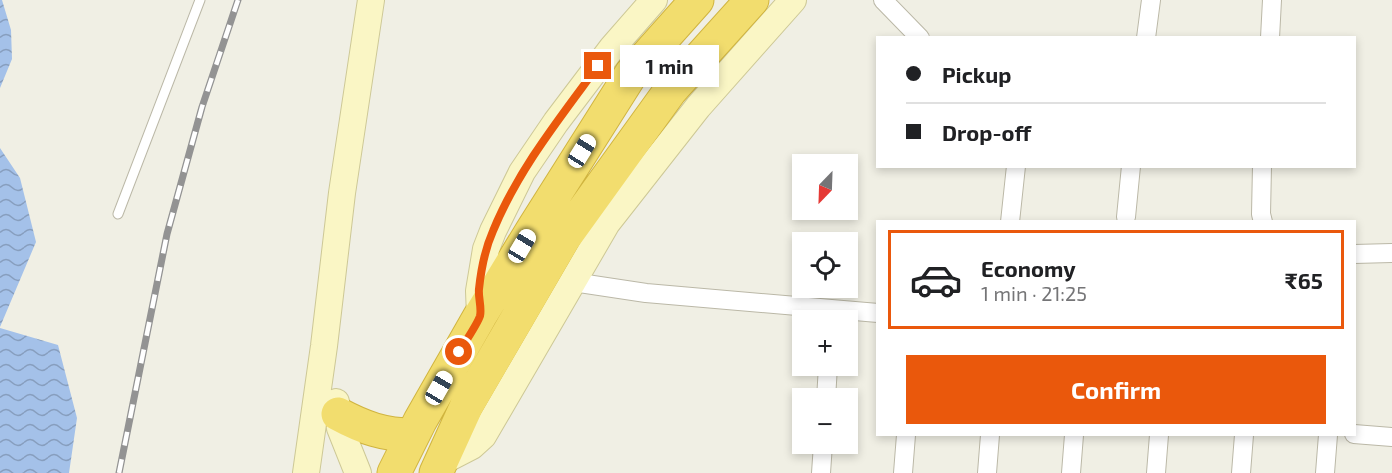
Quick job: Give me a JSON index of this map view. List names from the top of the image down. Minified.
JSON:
{"north":"bottom left","page":{"banner":["Pickup","Drop-off"],"bubble":"1 min","map_buttons":["+","−"],"list":[{"name":"Economy","note":"1 min · 21:25","value":"₹65"}],"buttons":"Confirm"}}
